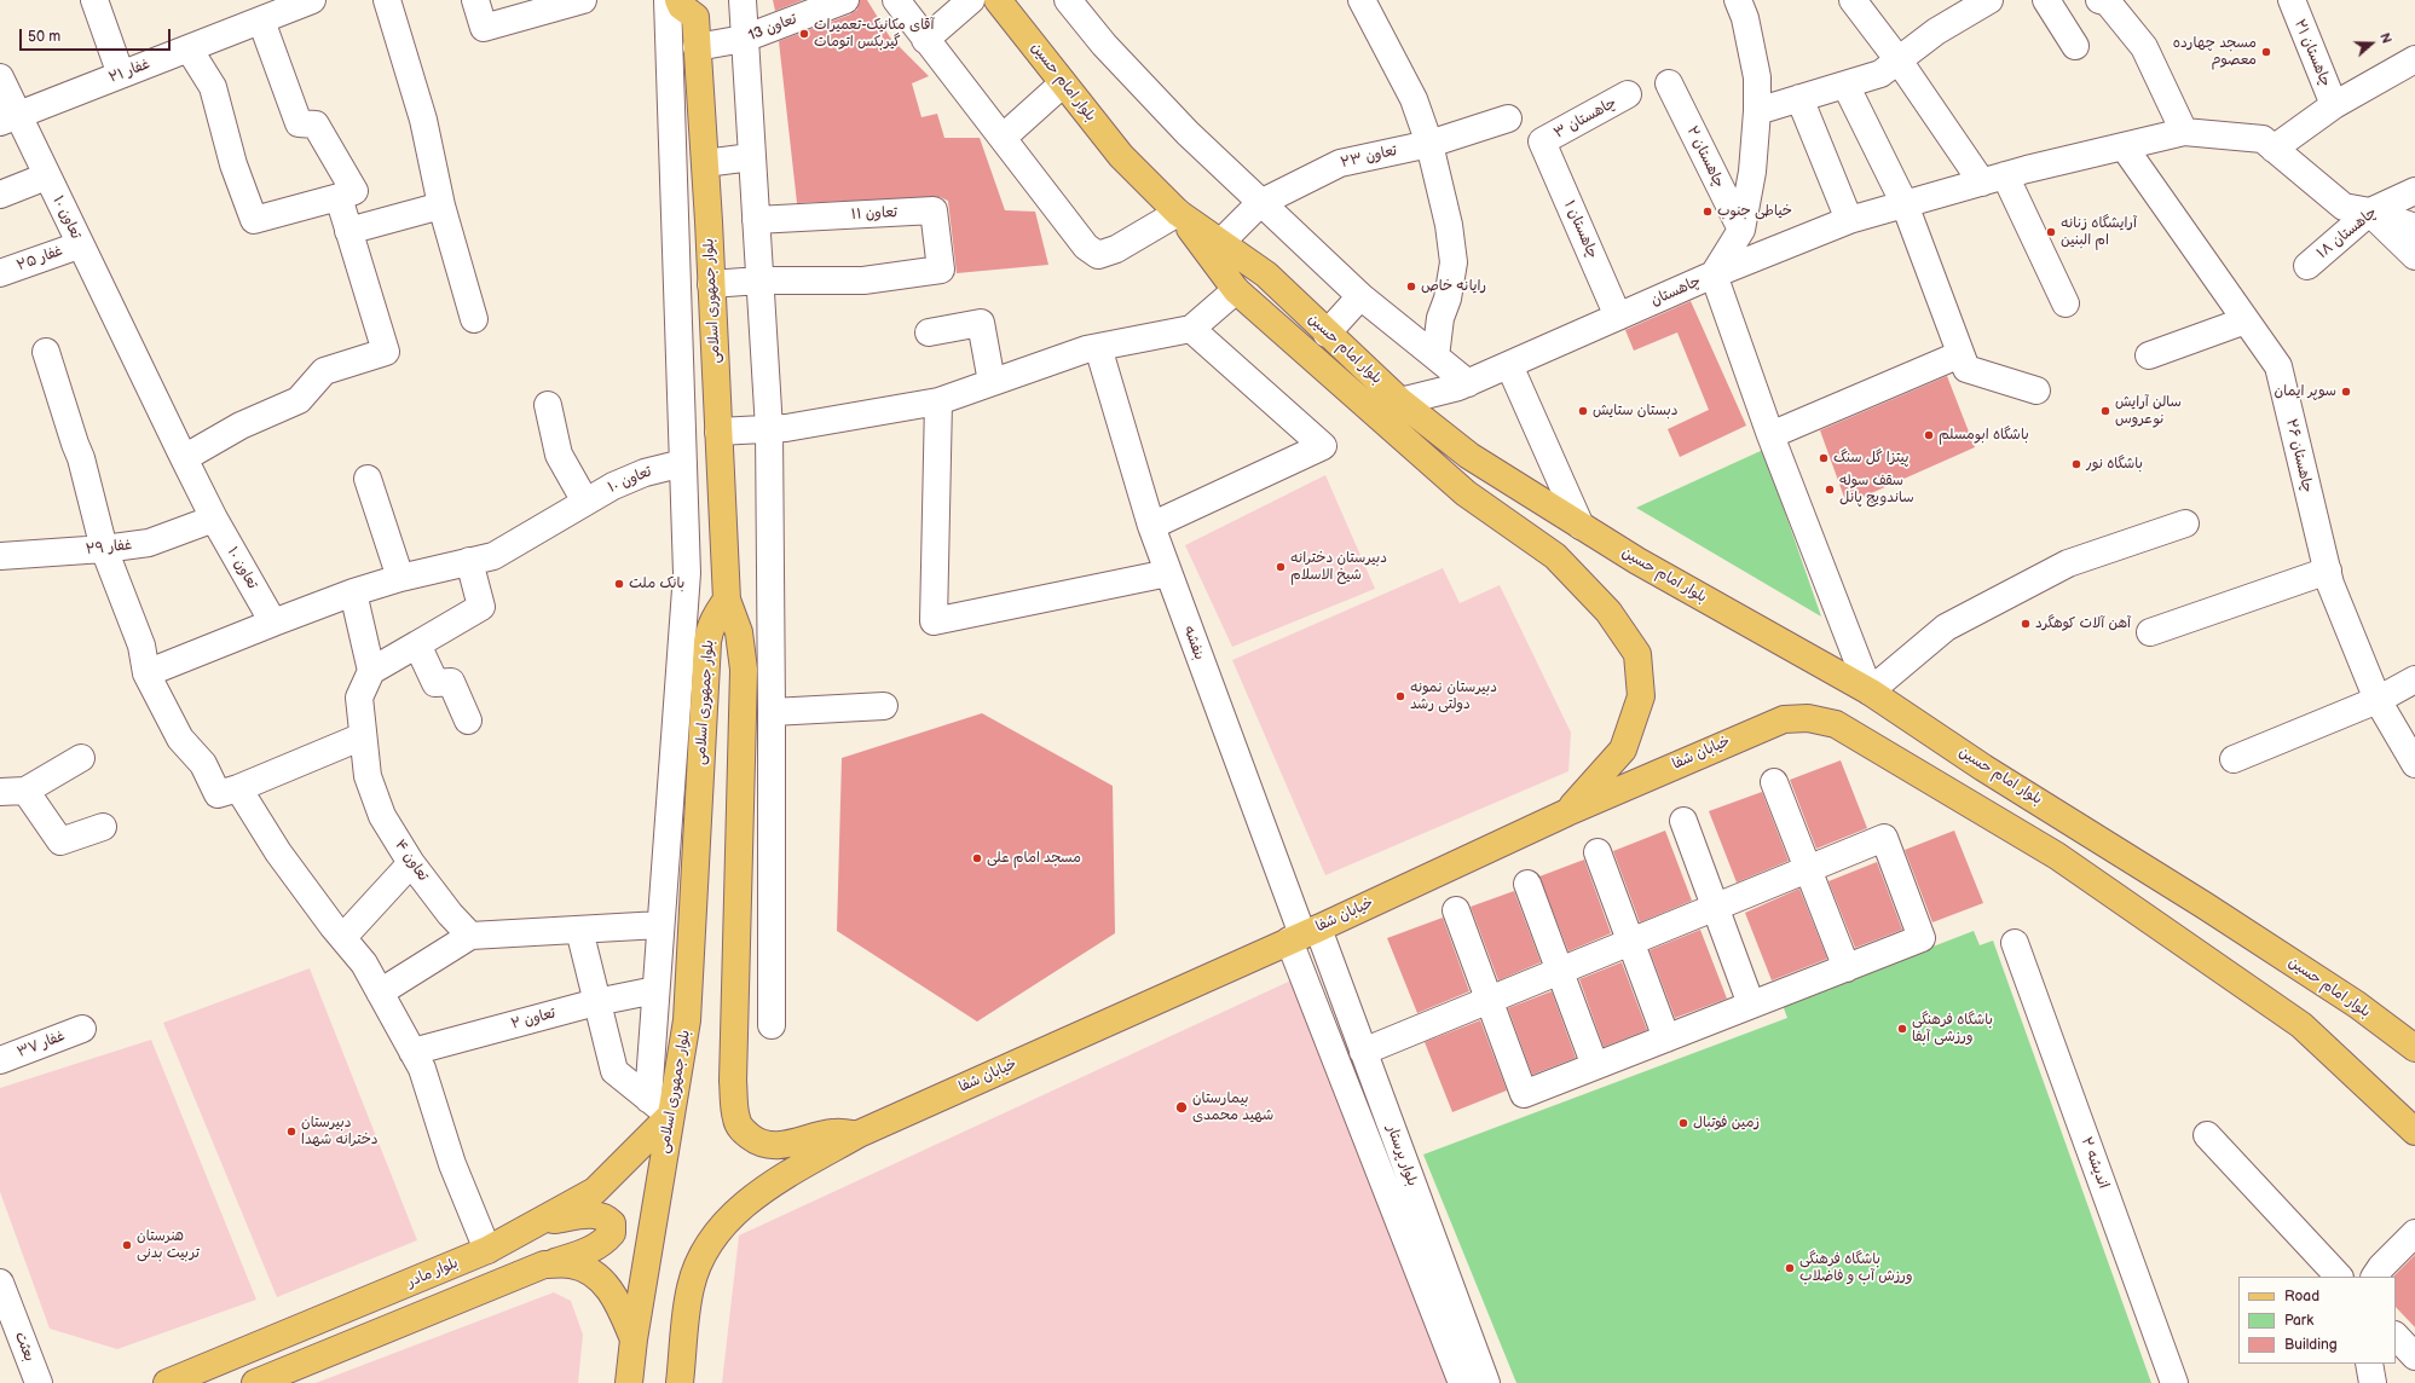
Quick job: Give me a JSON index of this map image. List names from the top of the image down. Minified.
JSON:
{"streets":{"main road":["بلوار امام حسین","بلوار جمهوری اسلامی","خیابان شفا","بلوار مادر"],"street":["تعاون 13","چاهستان ۲۱","غفار ۲۱","چاهستان ۳","تعاون ۲۳","چاهستان ۲","تعاون ۱۱","تعاون ۱۰","چاهستان ۱","چاهستان ۱۸","غفار ۲۵","چاهستان","چاهستان ۲۶","غفار ۲۹","بنفشه","تعاون ۴","تعاون ۲","غفار ۳۷","بلوار پرستار","اندیشه ۲","بعثت"]},"crossings":[["تعاون 13","بلوار جمهوری اسلامی"],["غفار ۲۱","تعاون ۱۰"],["بلوار امام حسین","تعاون ۲۳"],["بلوار امام حسین","چاهستان"],["چاهستان ۳","چاهستان ۱"],["چاهستان ۲","چاهستان"],["تعاون ۱۰","غفار ۲۵"],["تعاون ۱۰","غفار ۲۹"],["چاهستان ۱","چاهستان"],["بلوار جمهوری اسلامی","بلوار مادر"],["بنفشه","خیابان شفا"],["بنفشه","بلوار پرستار"],["خیابان شفا","بلوار پرستار"]],"places":["آقای مکانیک-تعمیرات گیربکس اتومات","مسجد چهارده معصوم","خیاطی جنوب","آرایشگاه زنانه ام البنین","رایانه خاص","سوپر ایمان","دبستان ستایش","سالن آرایش نوعروس","باشگاه ابومسلم","پیتزا گل سنگ","باشگاه نور","سقف سوله ساندویچ پانل","دبیرستان دخترانه شیخ الاسلام","بانک ملت","آهن آلات کوهگرد","دبیرستان نمونه دولتی رشد","مسجد امام علی","باشگاه فرهنگی ورزشی آبفا","بیمارستان شهید محمدی","زمین فوتبال","دبیرستان دخترانه شهدا","هنرستان تربیت بدنی","باشگاه فرهنگی ورزش آب و فاضلاب"],"legend":["Road","Park","Building"],"scale_bar":"50 m","north":"right"}
